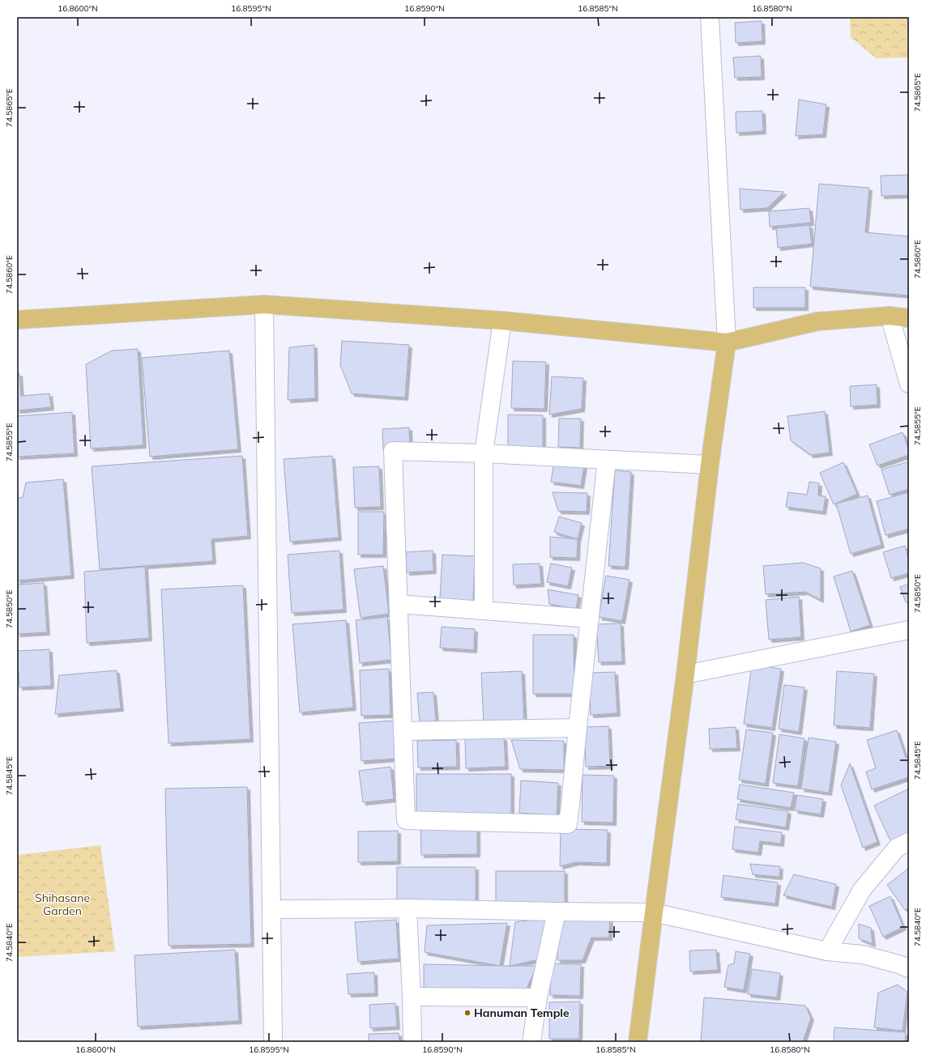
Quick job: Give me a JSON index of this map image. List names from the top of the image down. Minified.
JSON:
{"parks":["Shihasane Garden"],"places":["Hanuman Temple"],"coordinates":["16.8600°N","16.8595°N","16.8590°N","16.8585°N","16.8580°N","74.5865°E","74.5860°E","74.5855°E","74.5850°E","74.5845°E","74.5840°E"]}
